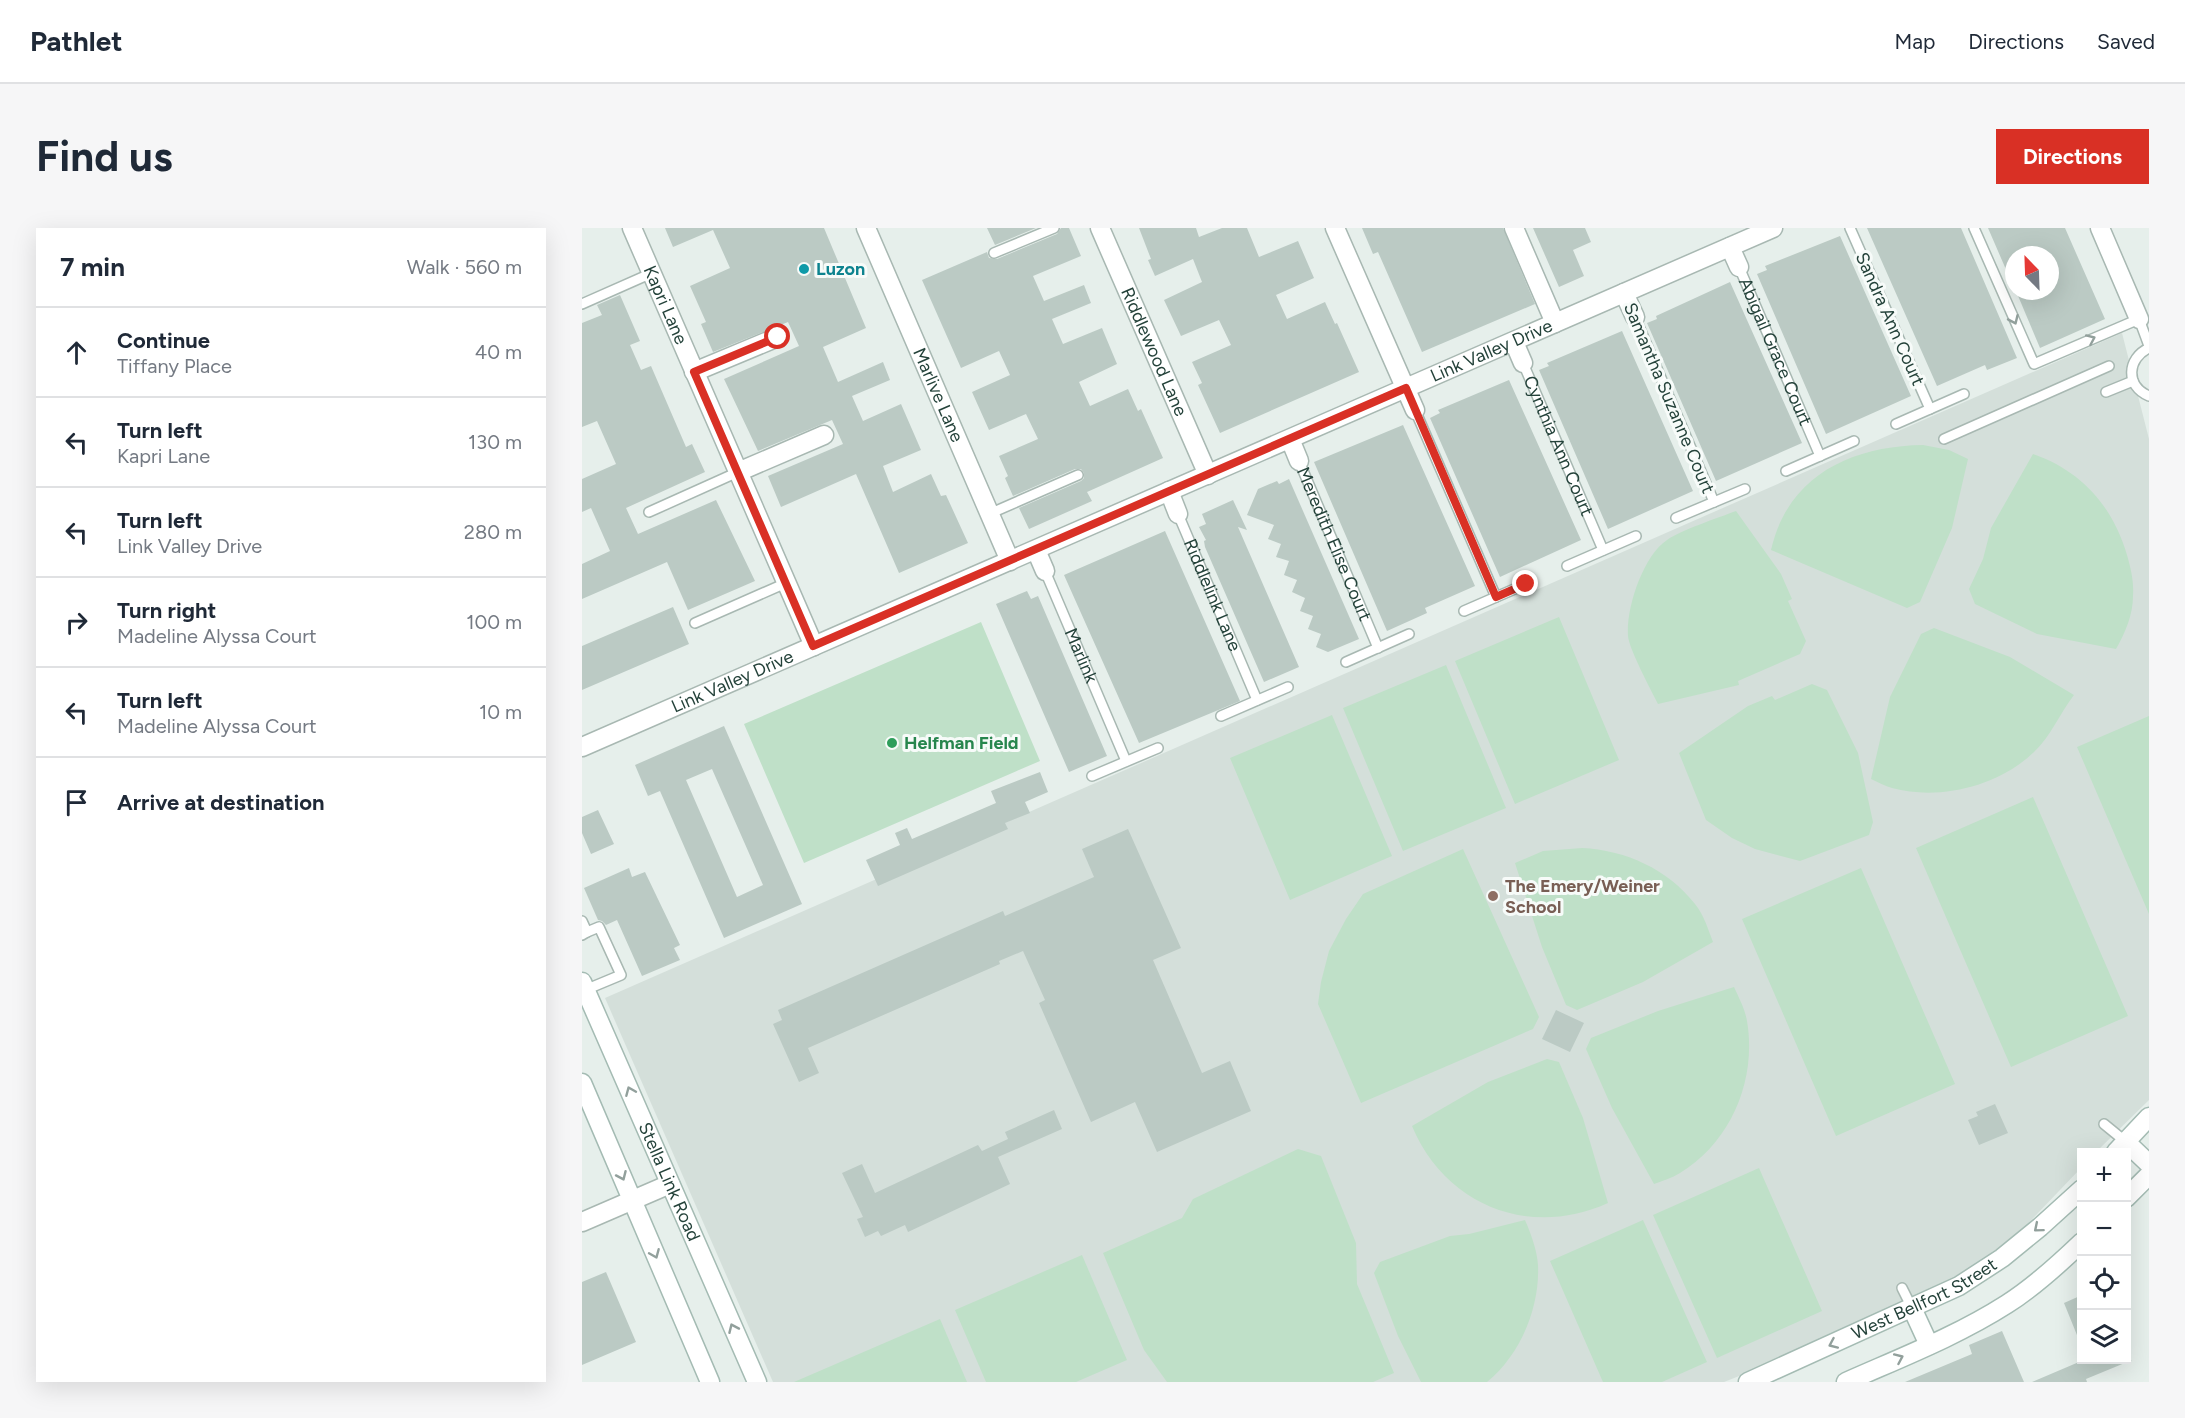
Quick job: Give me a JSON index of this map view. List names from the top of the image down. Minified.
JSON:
{"streets":{"street":["Kapri Lane","Riddlewood Lane","Link Valley Drive","Abigail Grace Court","Marlive Lane","Samantha Suzanne Court","Cynthia Ann Court","Meredith Elise Court","Riddlelink Lane","Marlink","Stella Link Road","West Bellfort Street"],"lane":["Sandra Ann Court"]},"crossings":[["Kapri Lane","Link Valley Drive"],["Riddlewood Lane","Link Valley Drive"],["Link Valley Drive","Abigail Grace Court"],["Link Valley Drive","Marlive Lane"],["Link Valley Drive","Samantha Suzanne Court"],["Link Valley Drive","Cynthia Ann Court"],["Link Valley Drive","Meredith Elise Court"],["Link Valley Drive","Riddlelink Lane"],["Link Valley Drive","Marlink"]],"places":["Luzon","Helfman Field","The Emery/Weiner School"],"north":"top left","page":{"header":"Pathlet","nav":["Map","Directions","Saved"],"buttons":"Directions","title":"Find us","heading":["7 min","Walk · 560 m"],"list":[["Continue","Tiffany Place","40 m"],["Turn left","Kapri Lane","130 m"],["Turn left","Link Valley Drive","280 m"],["Turn right","Madeline Alyssa Court","100 m"],["Turn left","Madeline Alyssa Court","10 m"],"Arrive at destination"],"map_buttons":["+","−"]}}
